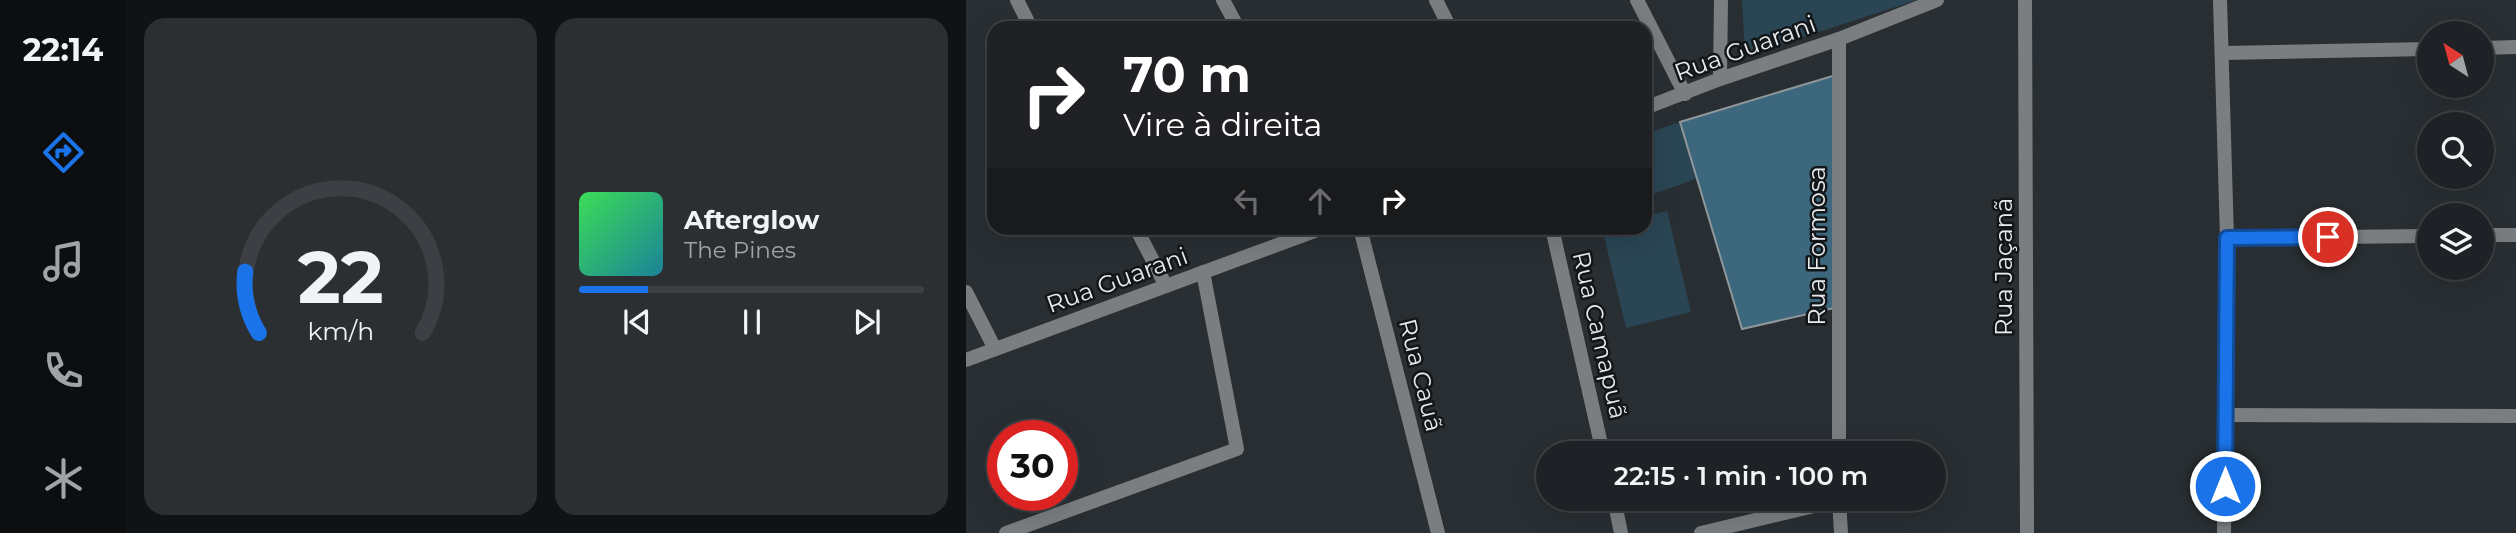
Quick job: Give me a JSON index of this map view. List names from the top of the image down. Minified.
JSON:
{"streets":{"street":["Rua Guarani","Rua Formosa","Rua Jaçanã","Rua Camapuã","Rua Cauã"]},"crossings":[["Rua Guarani","Rua Formosa"]],"north":"top left","page":{"tabs":"22:14","turn":["70 m","Vire à direita"],"song":["Afterglow","The Pines"],"limit":"30","trip":"22:15 · 1 min · 100 m","gauge":["22","km/h"]}}
